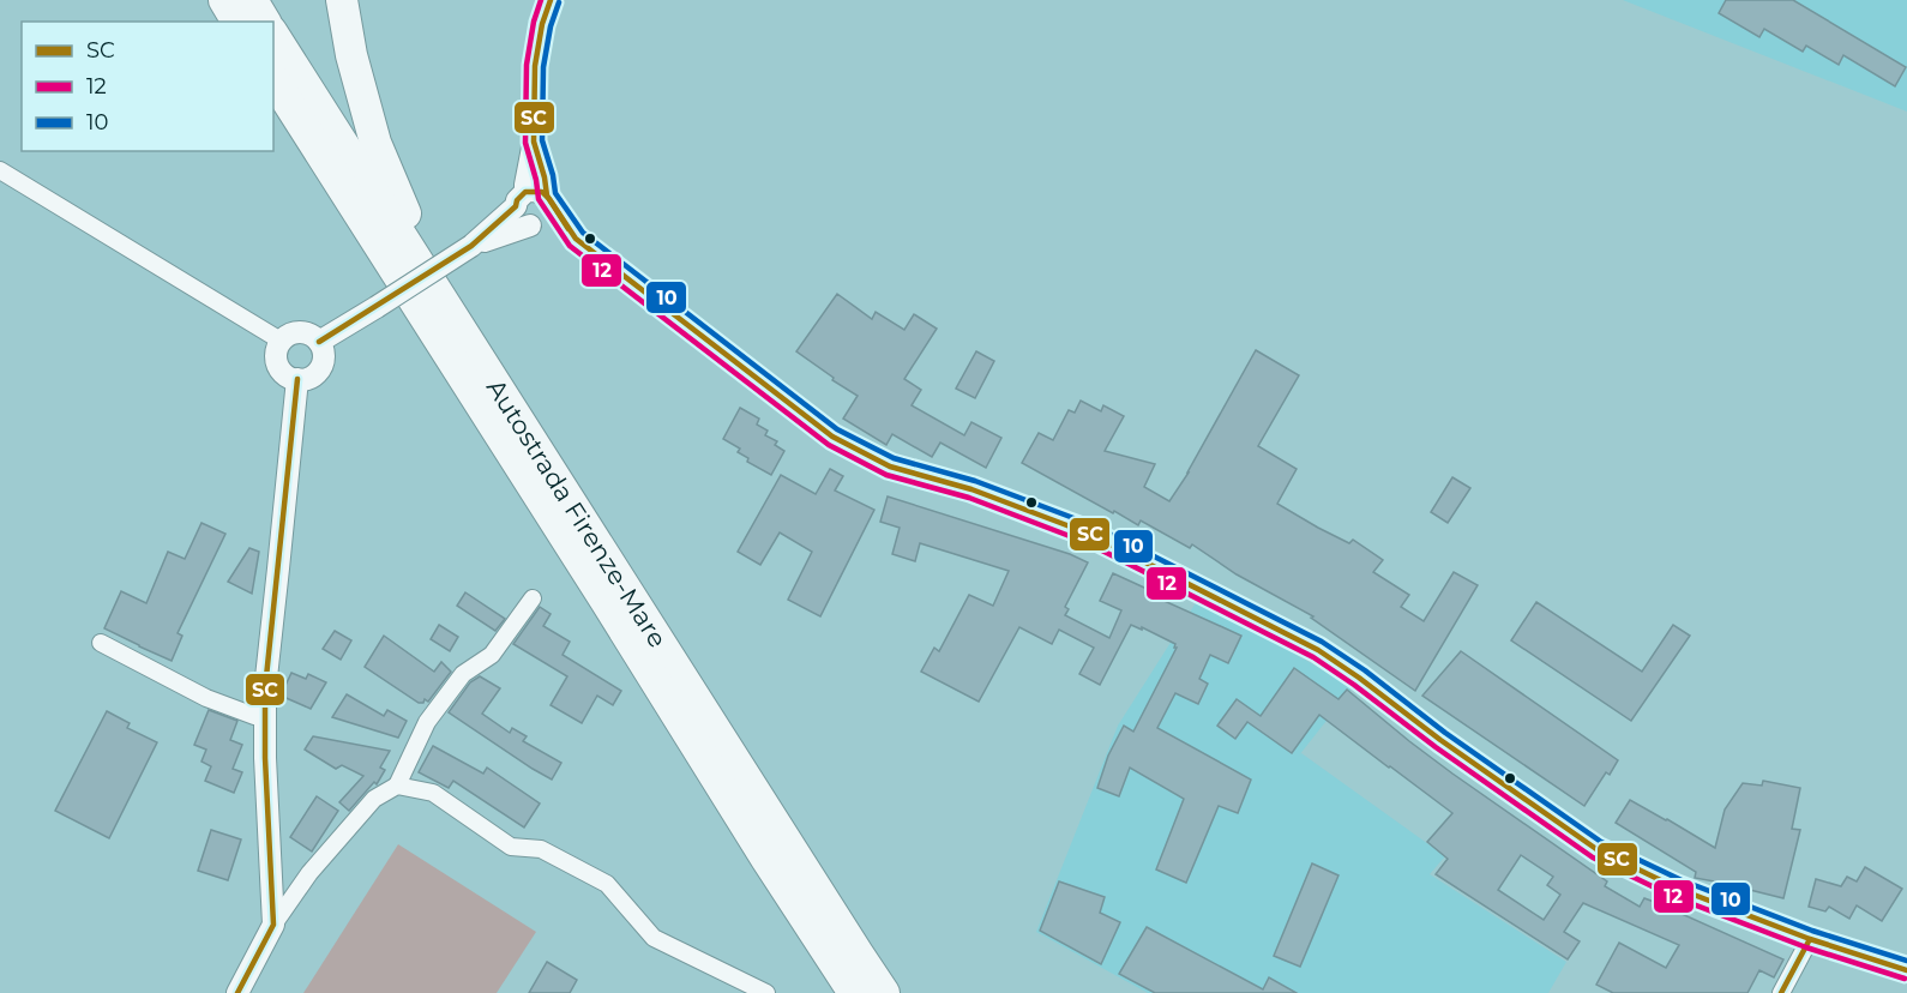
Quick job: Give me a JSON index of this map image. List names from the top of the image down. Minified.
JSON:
{"streets":{"highway":["Autostrada Firenze-Mare"]},"lines":["transit line SC","transit line 12","transit line 10"],"legend":["SC","12","10"]}
